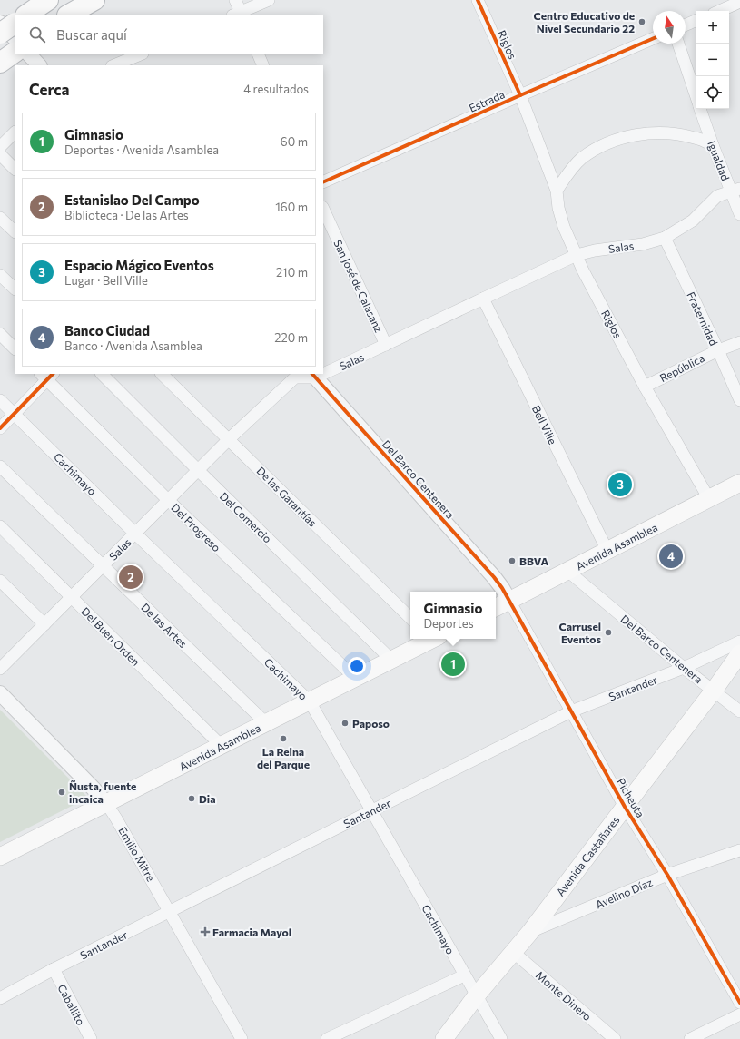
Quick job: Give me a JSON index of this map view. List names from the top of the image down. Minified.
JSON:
{"streets":{"main road":["Avenida Asamblea","Avenida Castañares"],"street":["Riglos","Estrada","Igualdad","Salas","San José de Calasanz","Fraternidad","República","Bell Ville","Cachimayo","Del Barco Centenera","De las Garantías","Del Comercio","Del Progreso","De las Artes","Del Buen Orden","Santander","Picheuta","Emilio Mitre","Avelino Díaz","Monte Dinero","Caballito"]},"crossings":[["Riglos","Estrada"],["Riglos","Salas"],["Riglos","República"],["Riglos","Avenida Asamblea"],["Igualdad","Salas"],["Salas","San José de Calasanz"],["Salas","Fraternidad"],["Salas","Bell Ville"],["Salas","Cachimayo"],["Salas","Del Barco Centenera"],["Salas","De las Garantías"],["Salas","Del Comercio"],["Salas","Del Progreso"],["Salas","De las Artes"],["Salas","Del Buen Orden"],["Fraternidad","República"],["Bell Ville","Avenida Asamblea"],["Cachimayo","Avenida Asamblea"],["Cachimayo","Santander"],["Cachimayo","Avenida Castañares"],["Del Barco Centenera","Avenida Asamblea"],["Del Barco Centenera","Santander"],["Del Barco Centenera","Picheuta"],["Del Barco Centenera","Avenida Castañares"],["Del Comercio","Avenida Asamblea"],["Del Progreso","Avenida Asamblea"],["Avenida Asamblea","De las Artes"],["Avenida Asamblea","Del Buen Orden"],["Avenida Asamblea","Picheuta"],["Avenida Asamblea","Emilio Mitre"],["Santander","Picheuta"],["Santander","Emilio Mitre"],["Santander","Caballito"],["Picheuta","Avenida Castañares"],["Picheuta","Avelino Díaz"],["Avenida Castañares","Avelino Díaz"],["Avenida Castañares","Monte Dinero"]],"places":{"other":["Centro Educativo de Nivel Secundario 22","BBVA","Carrusel Eventos","Paposo","La Reina del Parque","Ñusta, fuente incaica","Dia"],"health":["Farmacia Mayol"]},"north":"top","page":{"map_buttons":["+","−"],"search":"Buscar aquí","heading":["Cerca","4 resultados"],"list":[{"mark":"1","name":"Gimnasio","note":"Deportes · Avenida Asamblea","value":"60 m"},{"mark":"2","name":"Estanislao Del Campo","note":"Biblioteca · De las Artes","value":"160 m"},{"mark":"3","name":"Espacio Mágico Eventos","note":"Lugar · Bell Ville","value":"210 m"},{"mark":"4","name":"Banco Ciudad","note":"Banco · Avenida Asamblea","value":"220 m"}],"pins":["3","4","2","1"],"popup":["Gimnasio","Deportes"]}}
